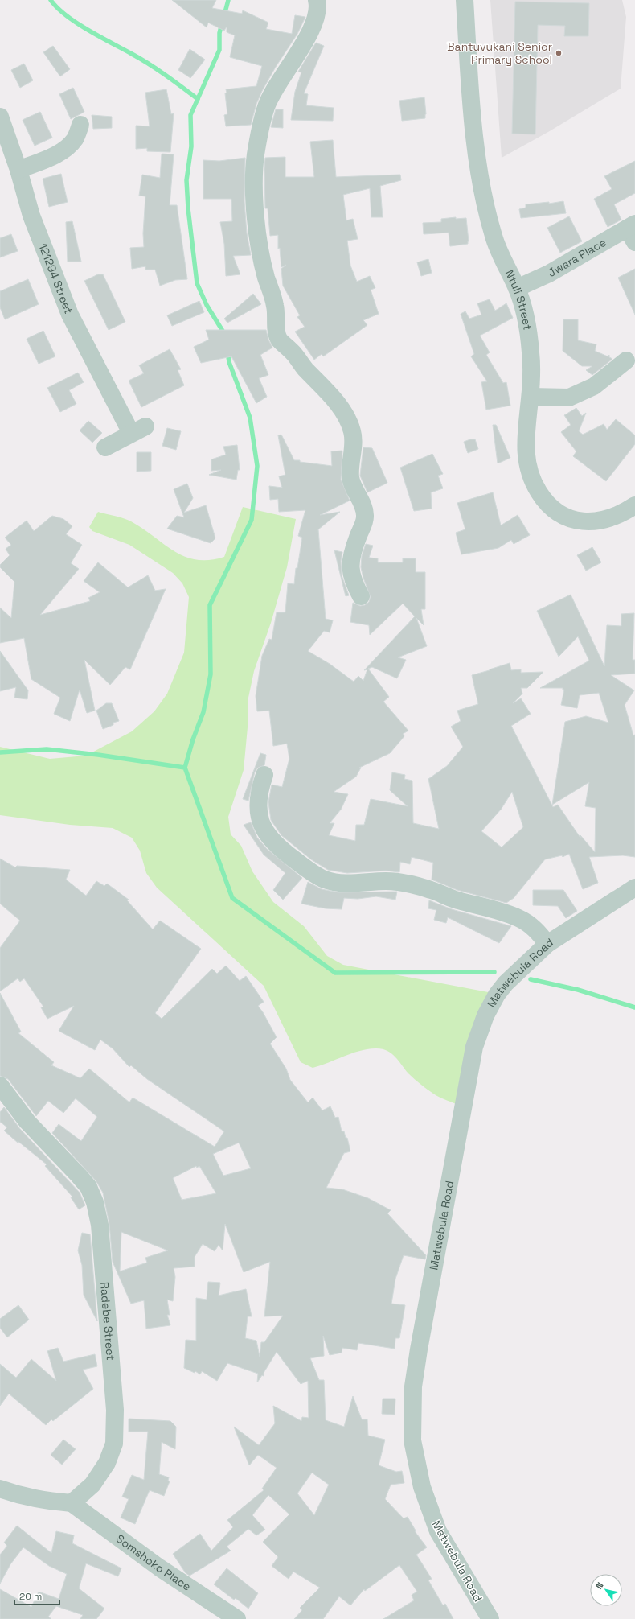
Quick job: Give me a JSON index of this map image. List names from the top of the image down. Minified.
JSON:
{"streets":{"street":["Jwara Place","121294 Street","Ntuli Street","Matwebula Road","Radebe Street","Somshoko Place"]},"crossings":[["Jwara Place","Ntuli Street"],["Radebe Street","Somshoko Place"]],"places":["Bantuvukani Senior Primary School"],"scale_bar":"20 m","north":"top left"}
